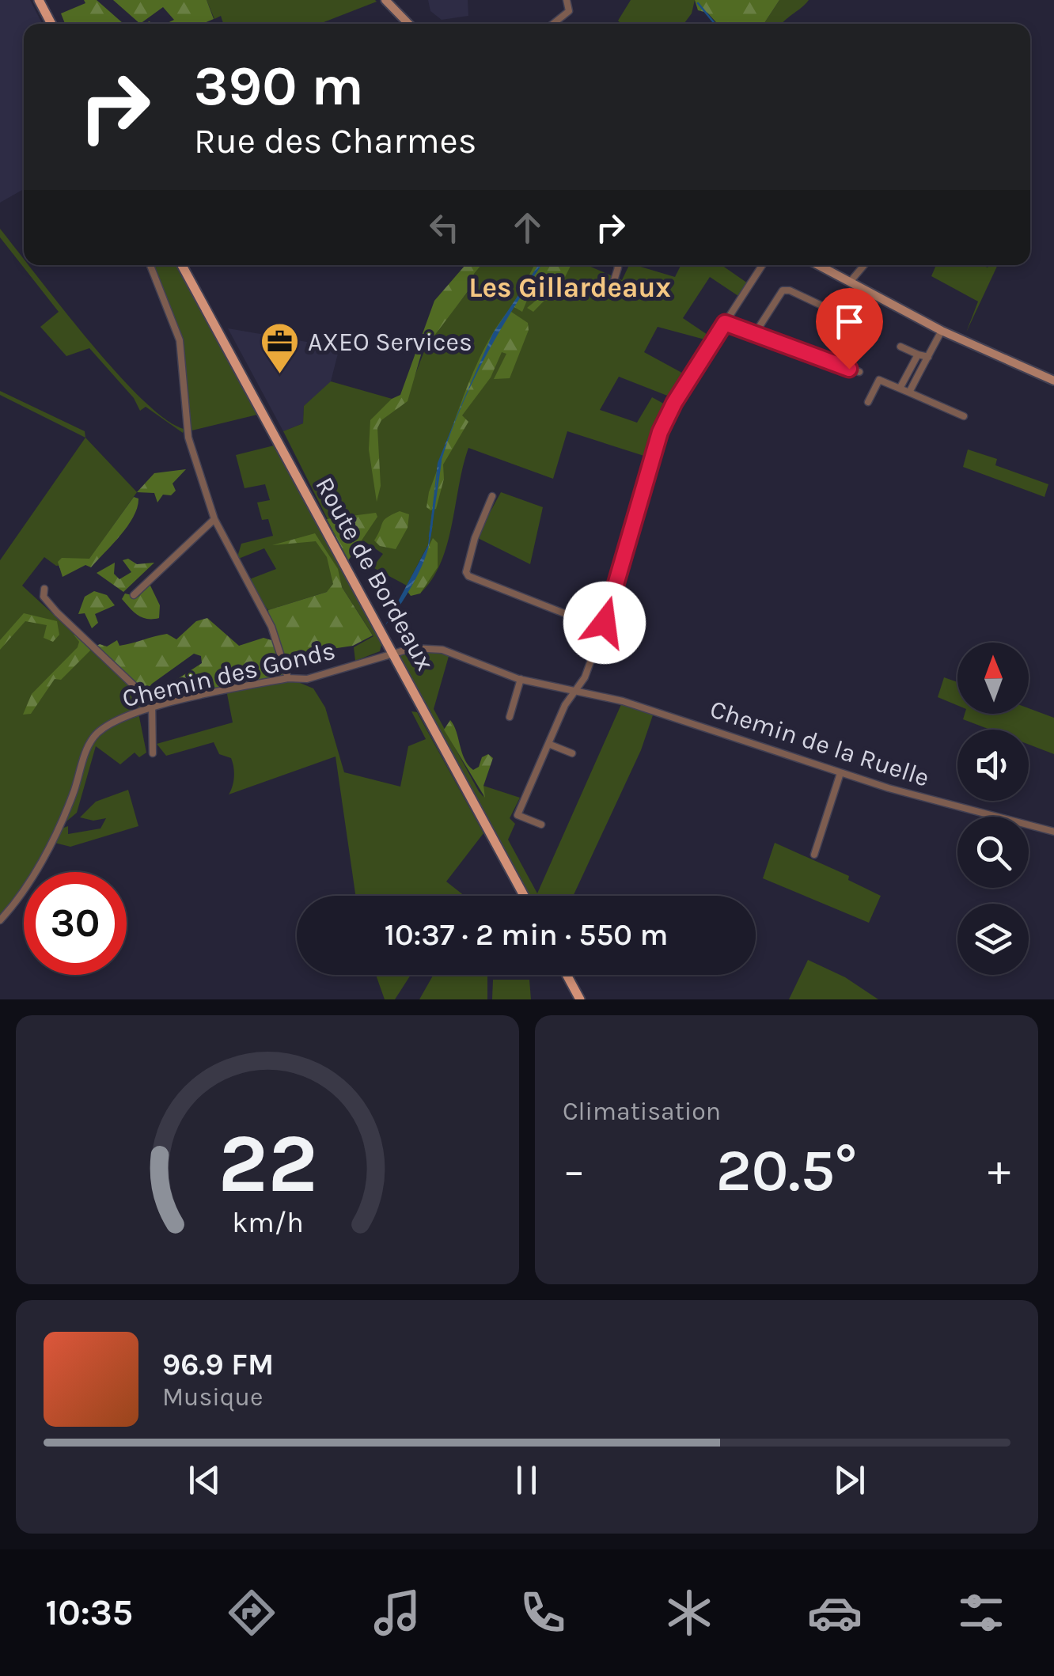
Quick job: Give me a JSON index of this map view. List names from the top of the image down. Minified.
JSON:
{"streets":{"main road":["Route de Bordeaux"],"street":["Chemin des Gonds","Chemin de la Ruelle"]},"crossings":[["Route de Bordeaux","Chemin des Gonds"],["Chemin des Gonds","Chemin de la Ruelle"]],"districts":["Les Gillardeaux"],"places":{"office":["AXEO Services"]},"north":"top","page":{"turn":["390 m","Rue des Charmes"],"limit":"30","trip":"10:37 · 2 min · 550 m","tile":"Climatisation","heat":["−","20.5°","+"],"song":["96.9 FM","Musique"],"tabs":"10:35","gauge":["22","km/h"]}}
